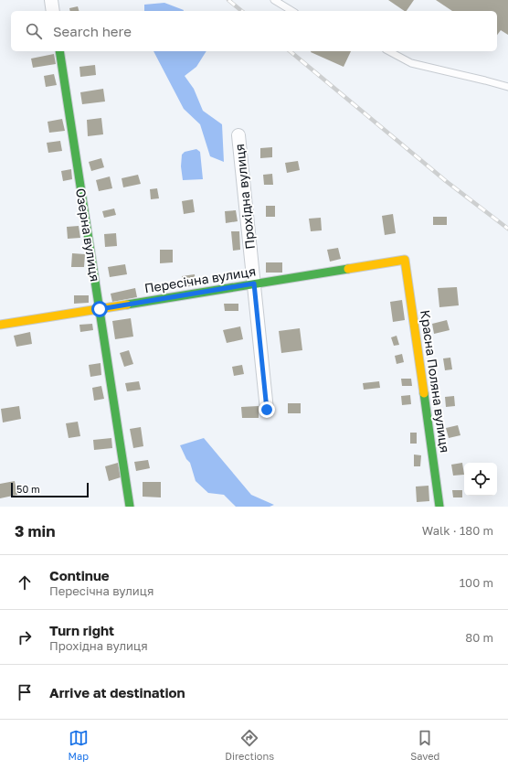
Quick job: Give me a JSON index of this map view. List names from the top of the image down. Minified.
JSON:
{"streets":{"street":["Прохідна вулиця","Озерна вулиця","Пересічна вулиця","Красна Поляна вулиця"]},"crossings":[["Прохідна вулиця","Пересічна вулиця"],["Озерна вулиця","Пересічна вулиця"],["Пересічна вулиця","Красна Поляна вулиця"]],"scale_bar":"50 m","page":{"search":"Search here","scale":"50 m","heading":["3 min","Walk · 180 m"],"list":[["Continue","Пересічна вулиця","100 m"],["Turn right","Прохідна вулиця","80 m"],"Arrive at destination"],"nav":["Map","Directions","Saved"]}}
